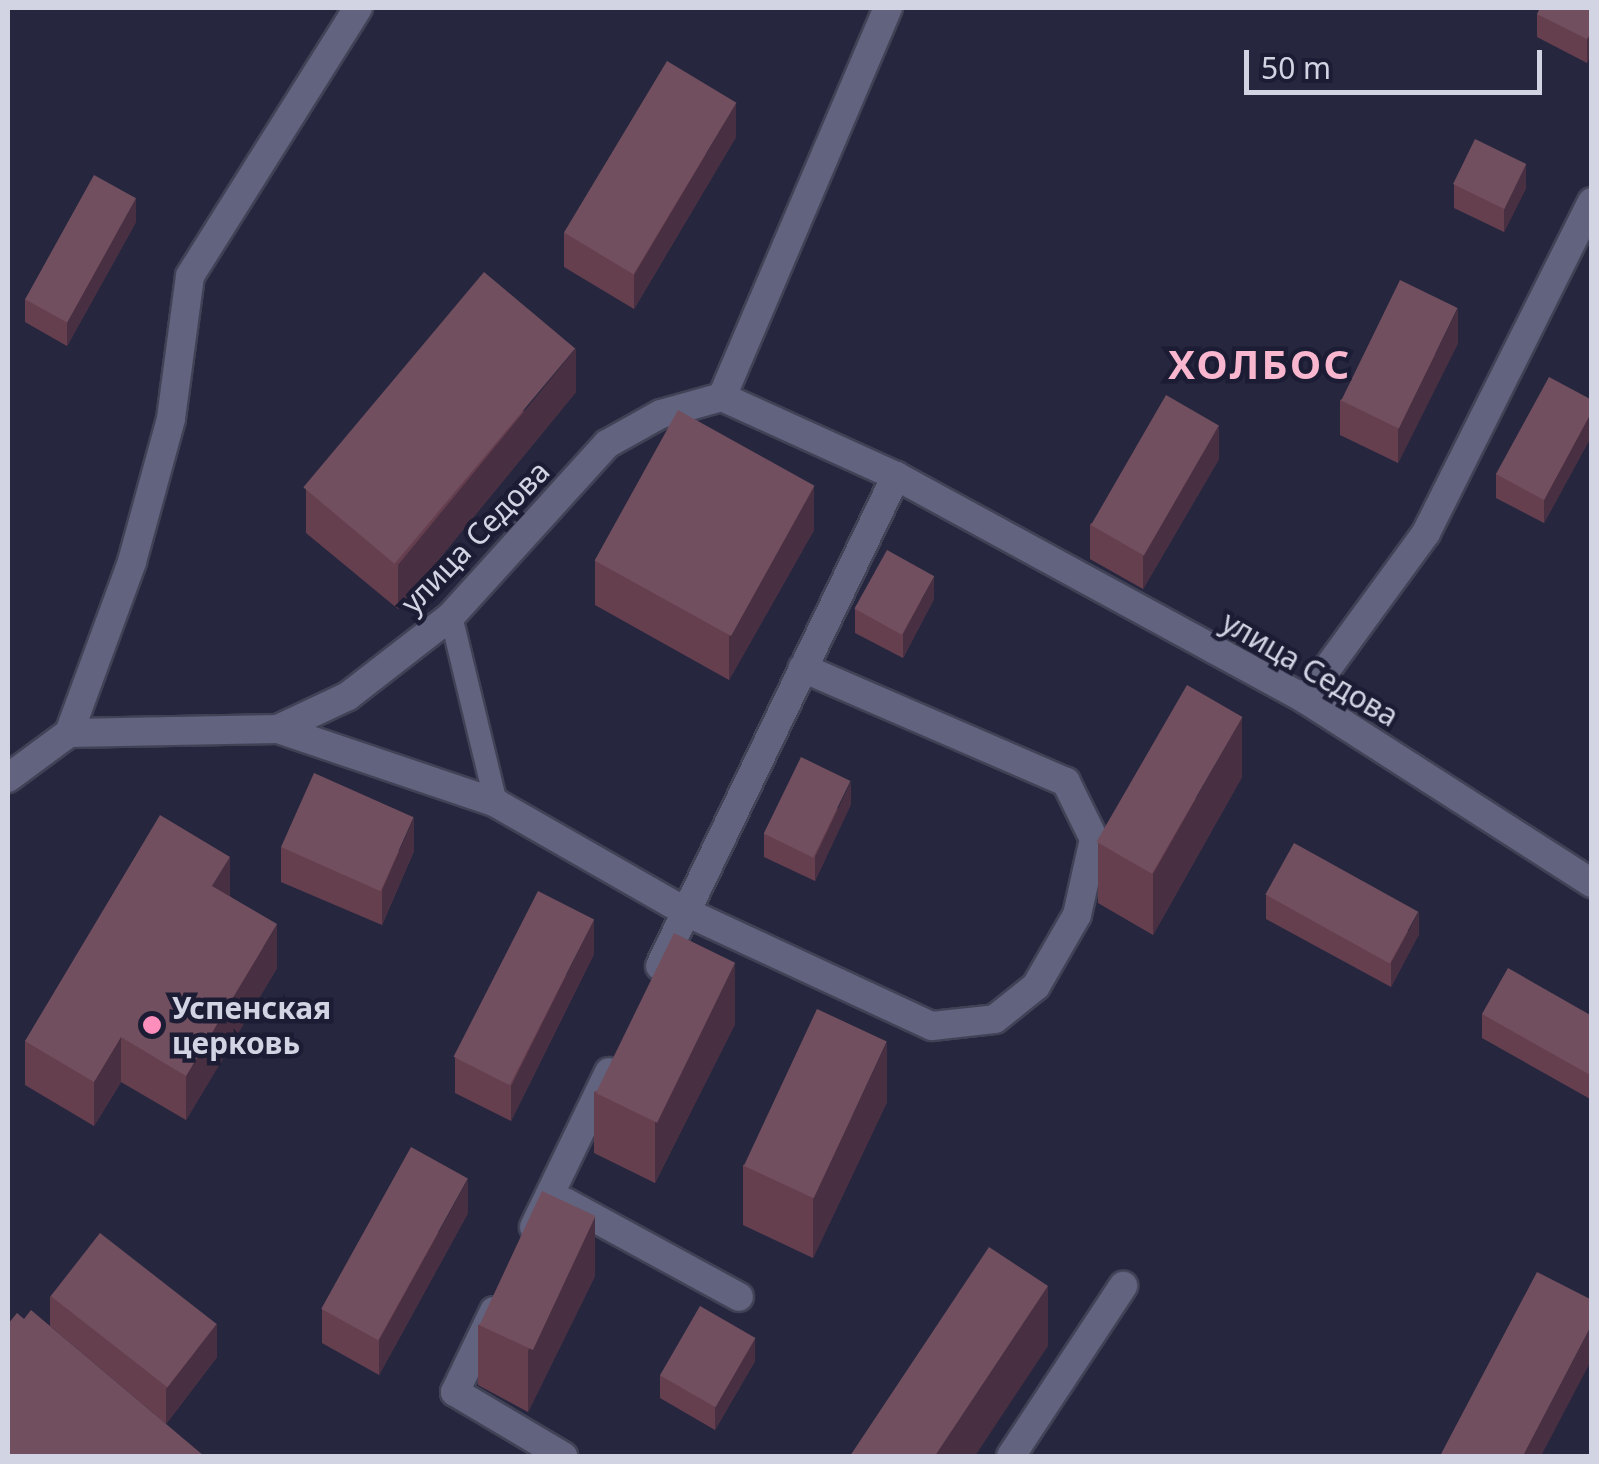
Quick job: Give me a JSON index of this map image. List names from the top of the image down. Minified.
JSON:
{"streets":{"street":["улица Седова"]},"districts":["ХОЛБОС"],"places":["Успенская церковь"],"scale_bar":"50 m"}
